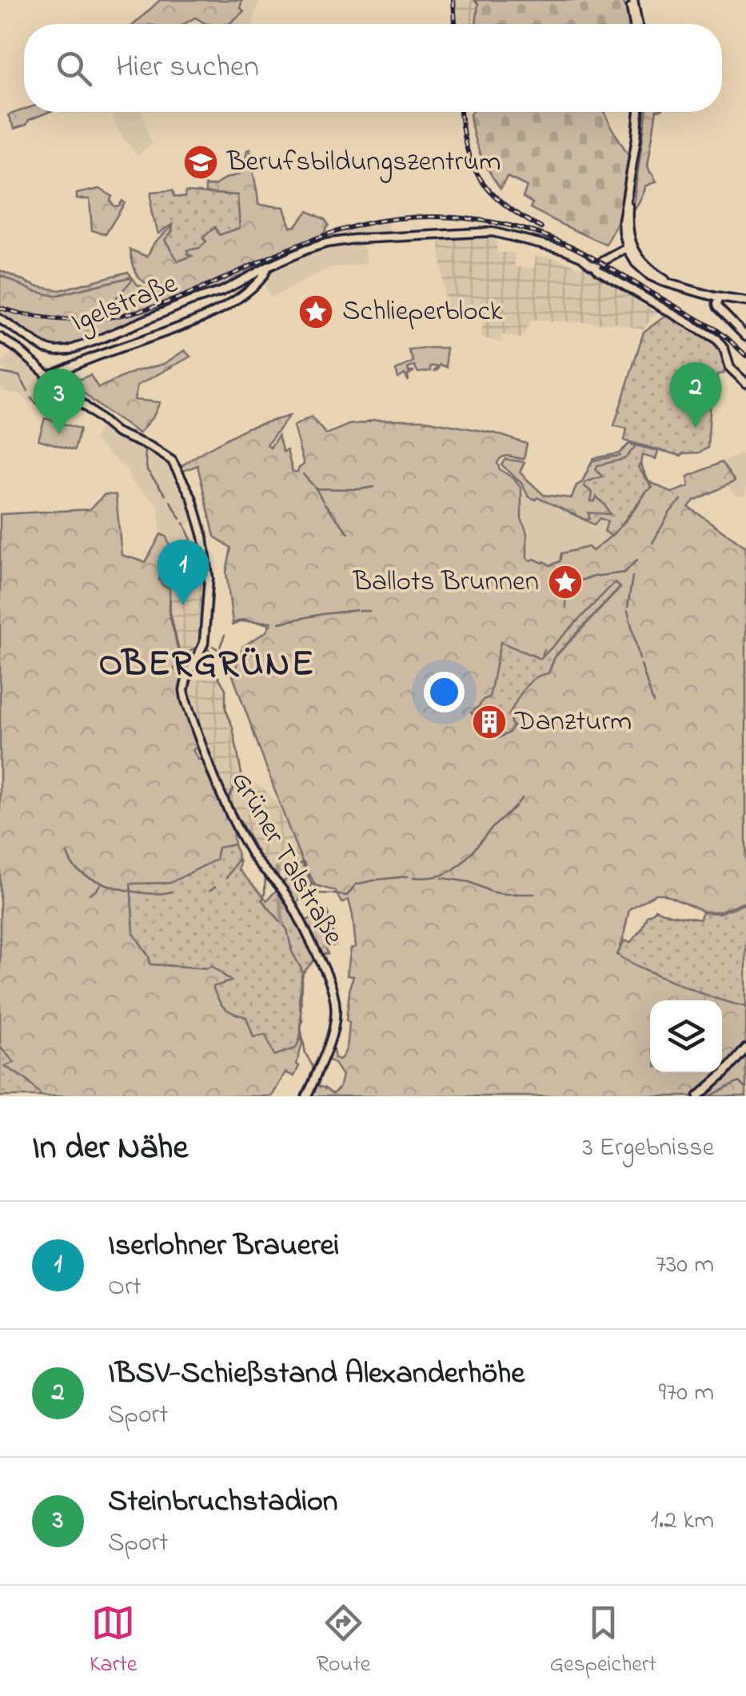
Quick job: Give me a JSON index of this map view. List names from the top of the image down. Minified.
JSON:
{"streets":{"main road":["Igelstraße","Grüner Talstraße"]},"districts":["OBERGRÜNE"],"places":{"school or university":["Berufsbildungszentrum"],"place":["Schlieperblock","Ballots Brunnen"],"building":["Danzturm"]},"page":{"search":"Hier suchen","pins":["2","3","1"],"heading":["In der Nähe","3 Ergebnisse"],"list":[{"mark":"1","name":"Iserlohner Brauerei","note":"Ort","value":"730 m"},{"mark":"2","name":"IBSV-Schießstand Alexanderhöhe","note":"Sport","value":"970 m"},{"mark":"3","name":"Steinbruchstadion","note":"Sport","value":"1.2 km"}],"nav":["Karte","Route","Gespeichert"]}}
